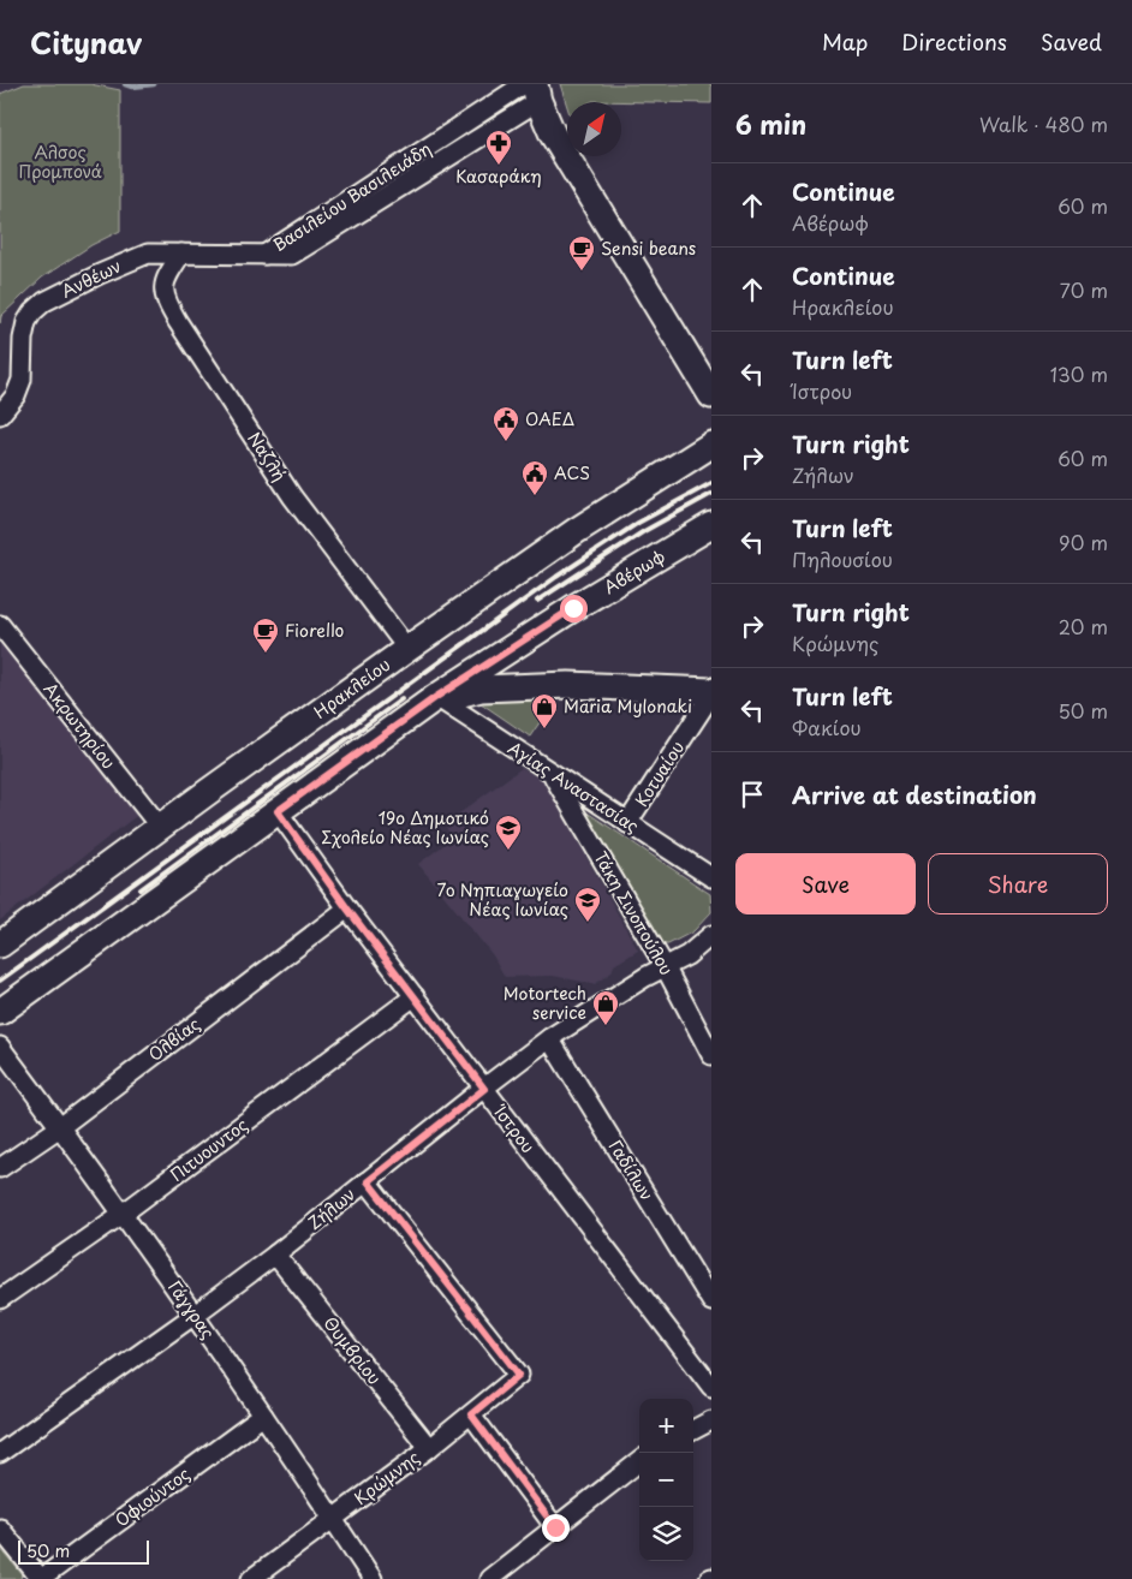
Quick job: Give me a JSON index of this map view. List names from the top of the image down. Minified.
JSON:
{"streets":{"street":["Βασιλείου Βασιλειάδη","Ανθέων","Ναζλή","Αβέρωφ","Ηρακλείου","Ακρωτηρίου","Κοτυαίου","Αγίας Αναστασίας","Τάκη Σινοπούλου","Ολβίας","Ίστρου","Πιτυουντος","Γαδίλων","Ζήλων","Γάγγρας","Θυμβρίου","Κρώμνης","Οφιούντος"]},"crossings":[["Βασιλείου Βασιλειάδη","Ανθέων"],["Ανθέων","Ναζλή"],["Ναζλή","Ηρακλείου"],["Αβέρωφ","Αγίας Αναστασίας"],["Ηρακλείου","Ακρωτηρίου"],["Κοτυαίου","Αγίας Αναστασίας"],["Αγίας Αναστασίας","Τάκη Σινοπούλου"],["Τάκη Σινοπούλου","Ζήλων"],["Ολβίας","Ίστρου"],["Ολβίας","Γάγγρας"],["Ίστρου","Πιτυουντος"],["Ίστρου","Ζήλων"],["Πιτυουντος","Γάγγρας"],["Γαδίλων","Ζήλων"],["Ζήλων","Γάγγρας"],["Ζήλων","Θυμβρίου"],["Ζήλων","Κρώμνης"],["Γάγγρας","Κρώμνης"],["Γάγγρας","Οφιούντος"],["Θυμβρίου","Κρώμνης"]],"parks":["Αλσος Προμπονά"],"places":{"pharmacy":["Κασαράκη"],"cafe":["Sensi beans","Fiorello"],"public building":["ΟΑΕΔ","ACS"],"shop":["Maria Mylonaki","Motortech service"],"school or university":["19ο Δημοτικό Σχολείο Νέας Ιωνίας","7ο Νηπιαγωγείο Νέας Ιωνίας"]},"scale_bar":"50 m","north":"top right","page":{"header":"Citynav","nav":["Map","Directions","Saved"],"heading":["6 min","Walk · 480 m"],"list":[["Continue","Αβέρωφ","60 m"],["Continue","Ηρακλείου","70 m"],["Turn left","Ίστρου","130 m"],["Turn right","Ζήλων","60 m"],["Turn left","Πηλουσίου","90 m"],["Turn right","Κρώμνης","20 m"],["Turn left","Φακίου","50 m"],"Arrive at destination"],"buttons":["Save","Share"],"map_buttons":["+","−"],"scale":"50 m"}}
